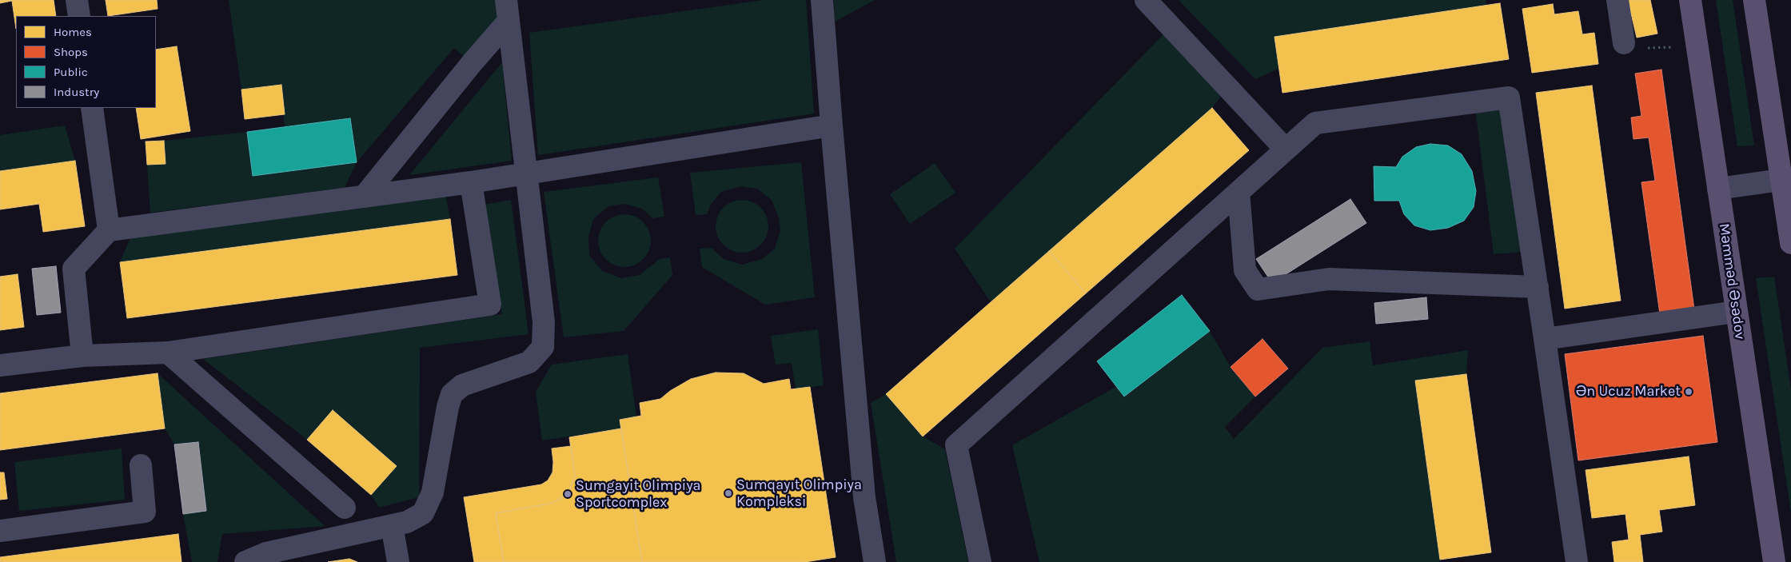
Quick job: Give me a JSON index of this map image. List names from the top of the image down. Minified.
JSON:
{"streets":{"main road":["Məmməd Əsədov"]},"places":["Ən Ucuz Market","Sumqayıt Olimpiya Kompleksi","Sumgayit Olimpiya Sportcomplex"],"legend":["Homes","Shops","Public","Industry"]}
